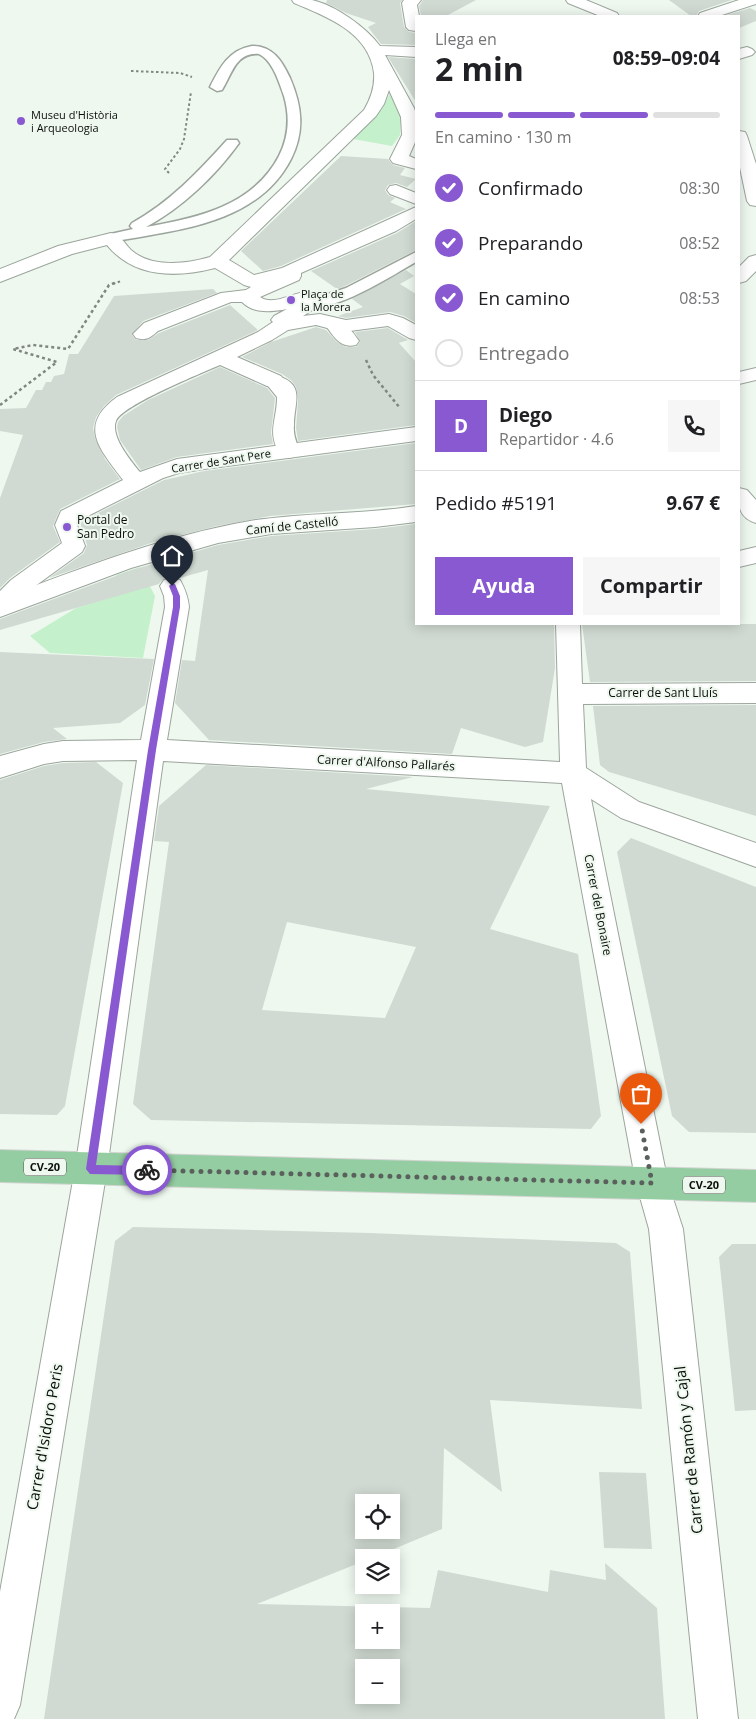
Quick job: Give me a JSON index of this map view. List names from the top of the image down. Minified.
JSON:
{"streets":{"main road":["CV-20"],"street":["Carrer de Sant Pere","Camí de Castelló","Carrer de Sant Lluís","Carrer d'Alfonso Pallarés","Carrer del Bonaire","Carrer d'Isidoro Peris","Carrer de Ramón y Cajal"]},"crossings":[["Carrer de Sant Pere","Camí de Castelló"],["Carrer de Sant Lluís","Carrer del Bonaire"],["Carrer d'Alfonso Pallarés","Carrer del Bonaire"],["Carrer d'Alfonso Pallarés","Carrer d'Isidoro Peris"],["Carrer del Bonaire","CV-20"],["Carrer del Bonaire","Carrer de Ramón y Cajal"],["CV-20","Carrer d'Isidoro Peris"],["CV-20","Carrer de Ramón y Cajal"]],"places":["Museu d'Història i Arqueologia","Plaça de la Morera","Portal de San Pedro"],"page":{"heading":["2 min","Llega en","08:59–09:04"],"panel":["Diego","Repartidor · 4.6","Pedido #5191","9.67 €"],"bar":"En camino · 130 m","list":[["Confirmado","08:30"],["Preparando","08:52"],["En camino","08:53"],"Entregado"],"round":"D","buttons":["Ayuda","Compartir"],"map_buttons":["+","−"]}}
